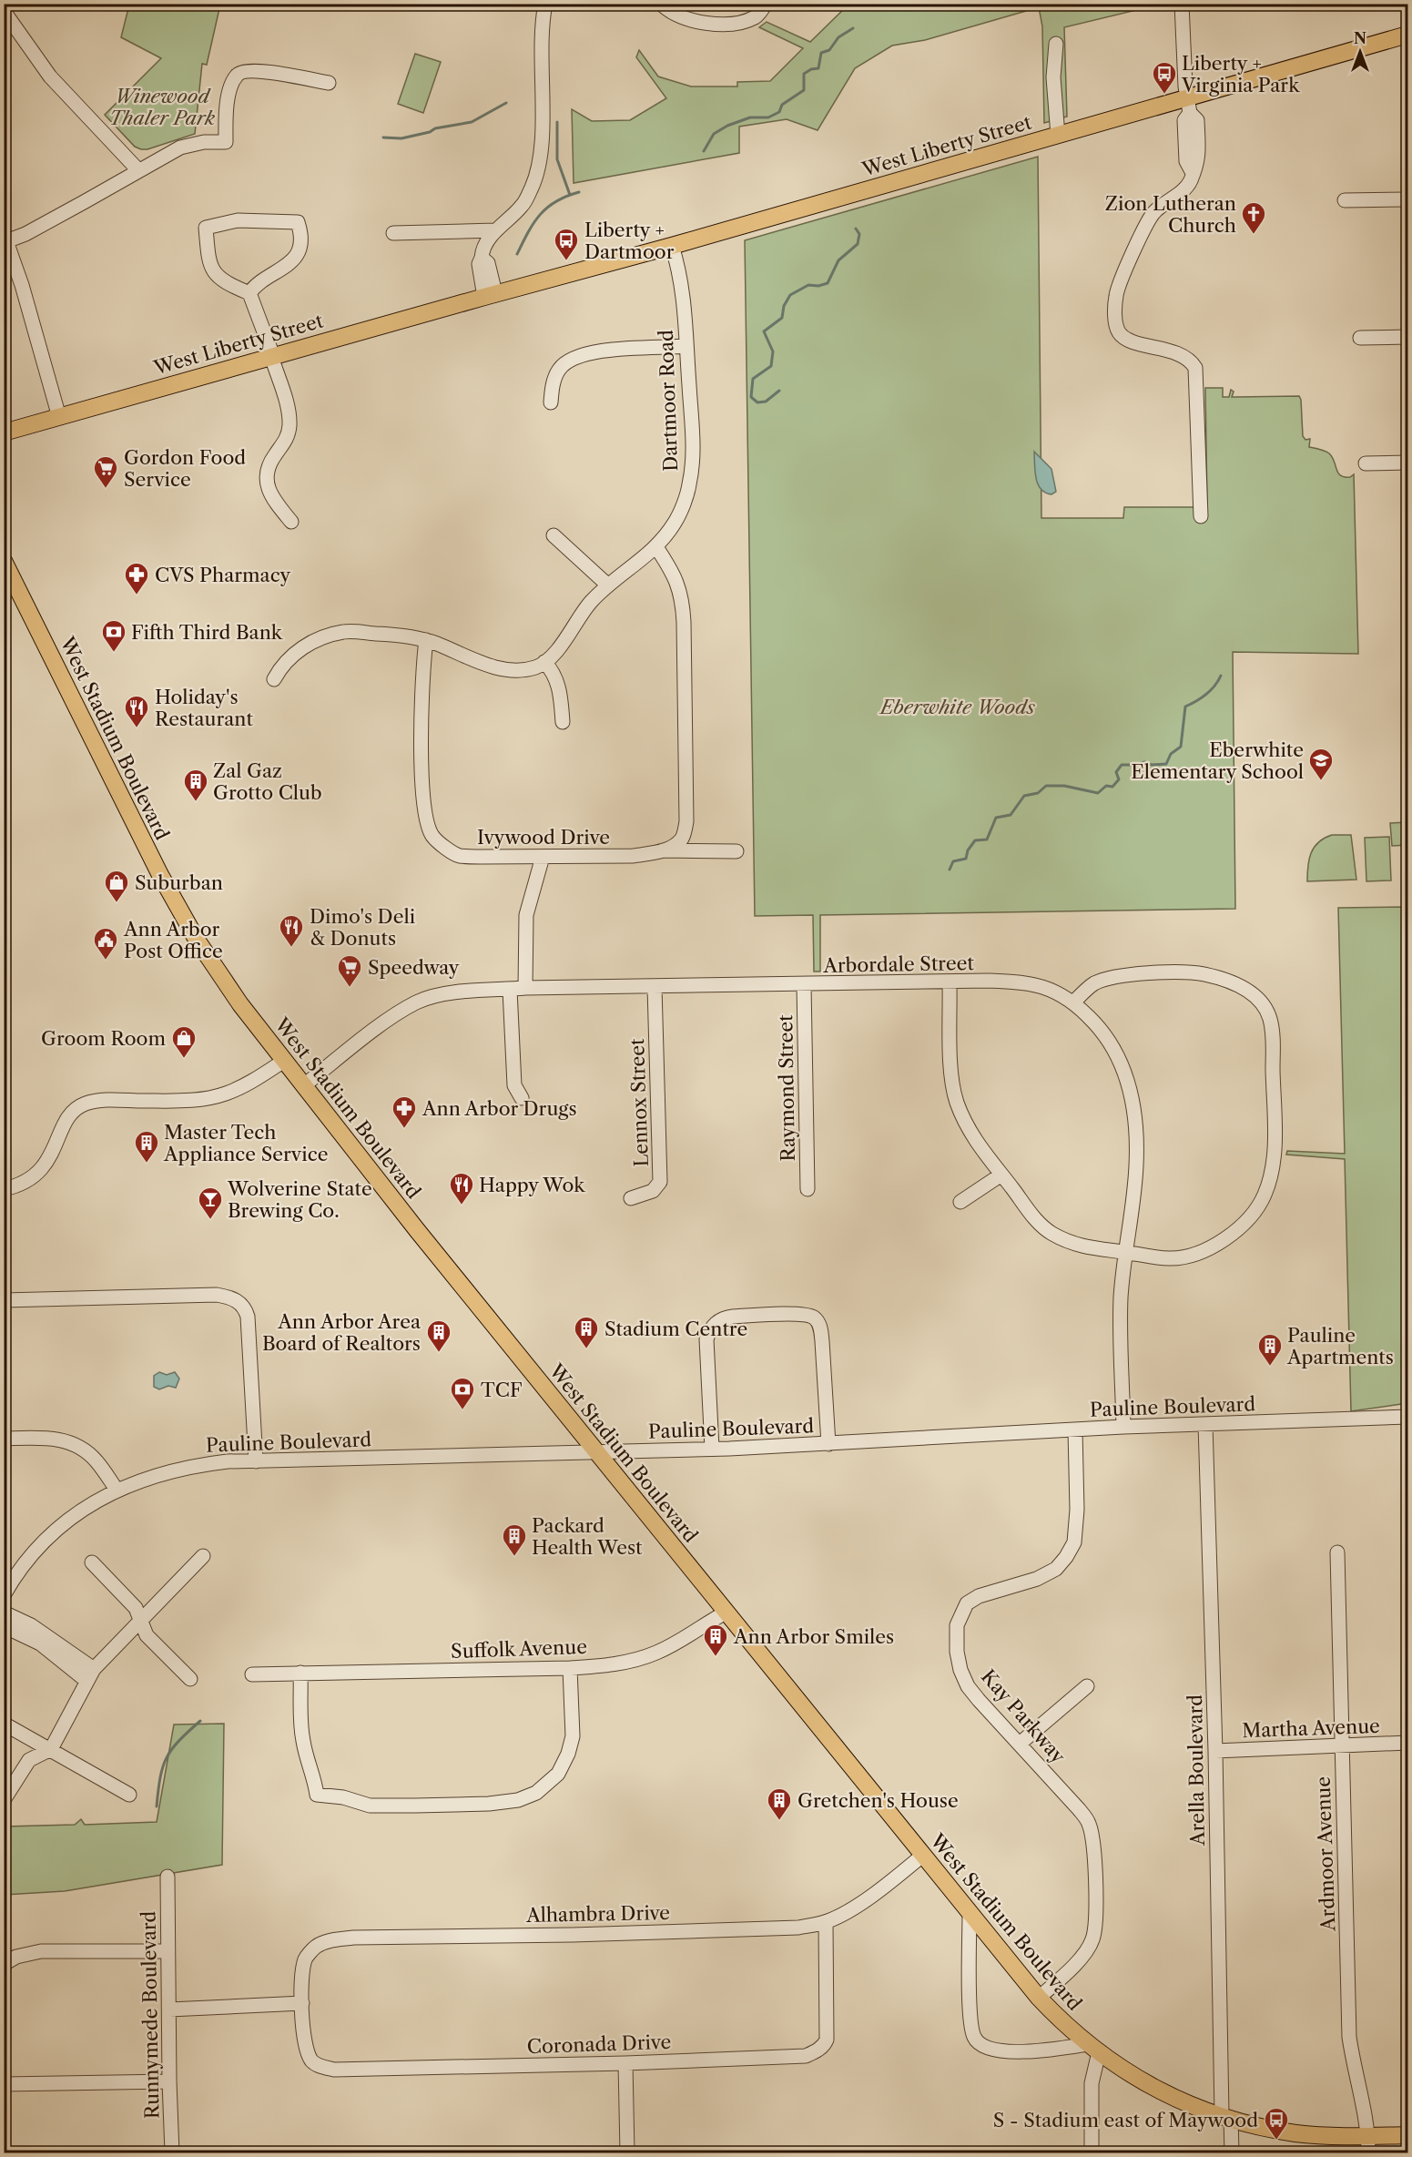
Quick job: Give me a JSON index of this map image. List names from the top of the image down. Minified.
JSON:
{"streets":{"main road":["West Liberty Street","West Stadium Boulevard"],"street":["Dartmoor Road","Ivywood Drive","Arbordale Street","Raymond Street","Lennox Street","Pauline Boulevard","Suffolk Avenue","Kay Parkway","Martha Avenue","Arella Boulevard","Ardmoor Avenue","Alhambra Drive","Runnymede Boulevard","Coronada Drive"]},"crossings":[["West Liberty Street","Dartmoor Road"],["Dartmoor Road","Ivywood Drive"],["West Stadium Boulevard","Arbordale Street"],["West Stadium Boulevard","Pauline Boulevard"],["West Stadium Boulevard","Suffolk Avenue"],["West Stadium Boulevard","Kay Parkway"],["West Stadium Boulevard","Arella Boulevard"],["West Stadium Boulevard","Ardmoor Avenue"],["West Stadium Boulevard","Alhambra Drive"],["Arbordale Street","Raymond Street"],["Arbordale Street","Lennox Street"],["Arbordale Street","Pauline Boulevard"],["Pauline Boulevard","Kay Parkway"],["Pauline Boulevard","Arella Boulevard"],["Martha Avenue","Arella Boulevard"],["Martha Avenue","Ardmoor Avenue"],["Alhambra Drive","Coronada Drive"]],"parks":["Winewood Thaler Park","Eberwhite Woods"],"places":{"bus stop":["Liberty + Virginia Park","Liberty + Dartmoor","S - Stadium east of Maywood"],"church":["Zion Lutheran Church"],"supermarket":["Gordon Food Service","Speedway"],"pharmacy":["CVS Pharmacy","Ann Arbor Drugs"],"bank":["Fifth Third Bank","TCF"],"restaurant":["Holiday's Restaurant","Dimo's Deli & Donuts","Happy Wok"],"school or university":["Eberwhite Elementary School"],"building":["Zal Gaz Grotto Club","Master Tech Appliance Service","Stadium Centre","Ann Arbor Area Board of Realtors","Pauline Apartments","Packard Health West","Ann Arbor Smiles","Gretchen's House"],"shop":["Suburban","Groom Room"],"public building":["Ann Arbor Post Office"],"bar":["Wolverine State Brewing Co."]},"north":"top"}
